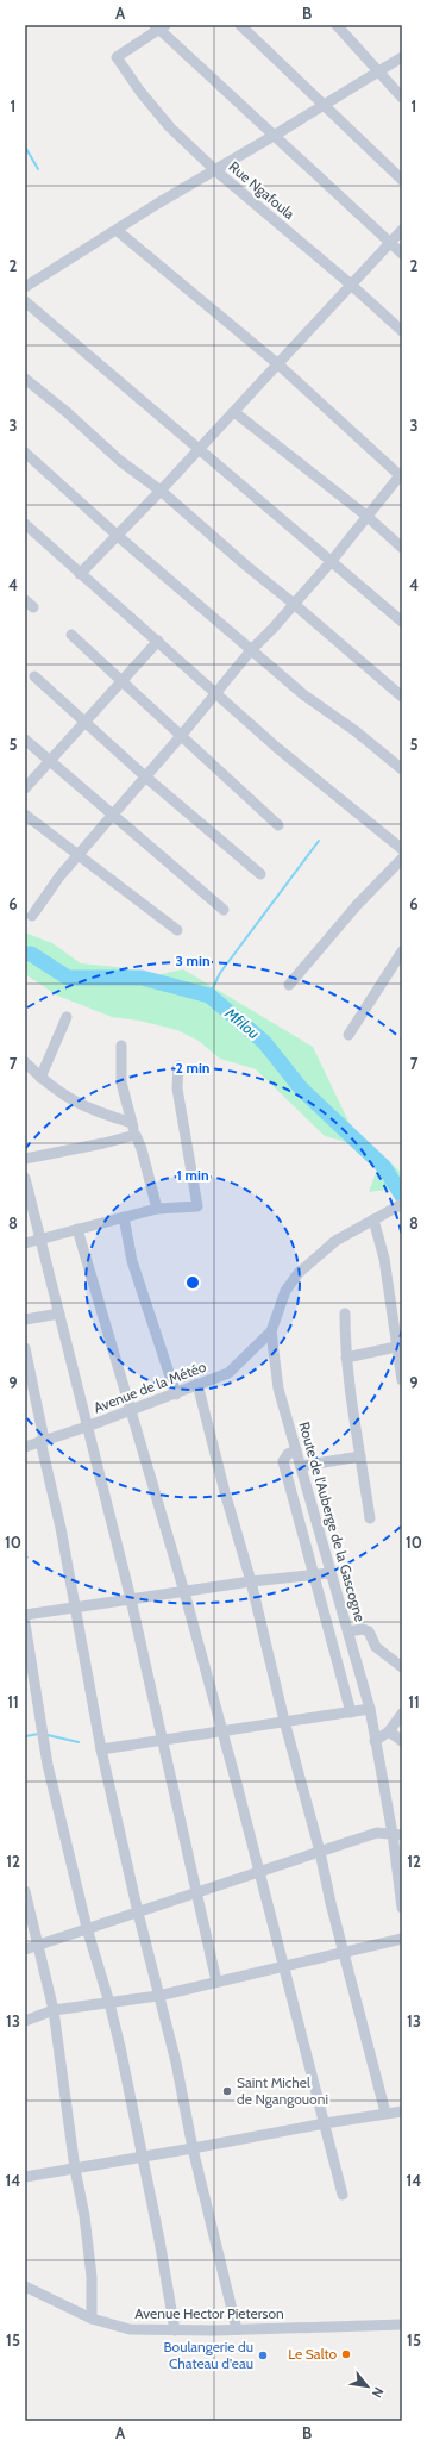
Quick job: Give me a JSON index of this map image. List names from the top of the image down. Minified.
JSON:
{"streets":{"street":["Rue Ngafoula","Avenue de la Météo","Route de l'Auberge de la Gascogne","Avenue Hector Pieterson"]},"crossings":[["Avenue de la Météo","Route de l'Auberge de la Gascogne"]],"water":["Mfilou"],"places":["Saint Michel de Ngangouoni","Le Salto","Boulangerie du Chateau d'eau"],"north":"bottom right","grid":{"columns":["A","B"],"rows":["1","2","3","4","5","6","7","8","9","10","11","12","13","14","15"]},"rings":["3 min","2 min","1 min"]}
